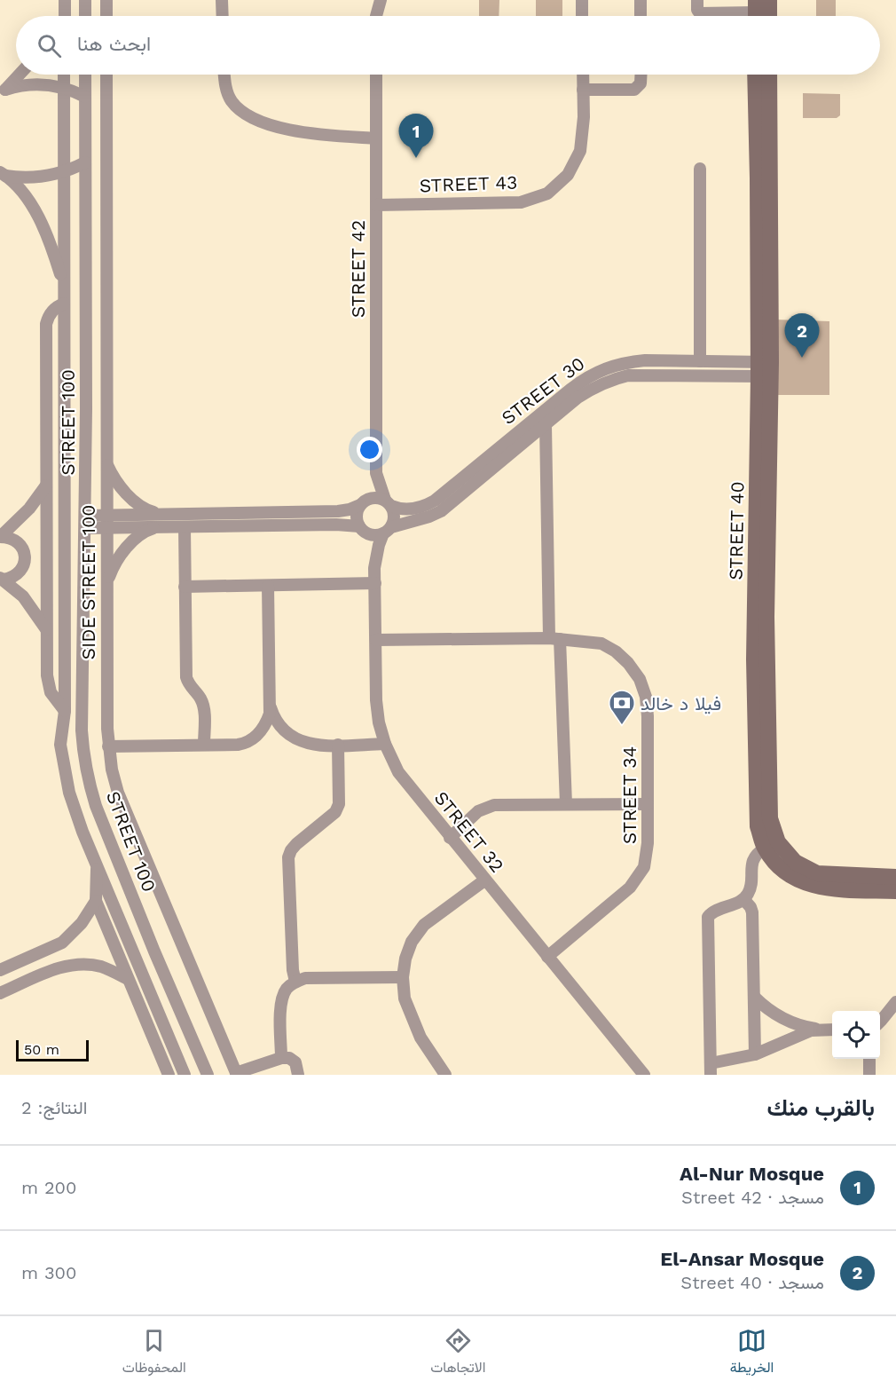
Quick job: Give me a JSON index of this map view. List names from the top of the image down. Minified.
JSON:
{"streets":{"street":["STREET 43","STREET 42","STREET 30","STREET 100","STREET 40","SIDE STREET 100","STREET 34","STREET 32"]},"crossings":[["STREET 43","STREET 42"],["STREET 42","STREET 30"],["STREET 42","STREET 32"],["STREET 30","STREET 40"],["STREET 30","STREET 32"],["STREET 34","STREET 32"]],"places":{"bank":["فيلا د خالد"]},"scale_bar":"50 m","page":{"search":"ابحث هنا","pins":["1","2"],"scale":"50 m","heading":["بالقرب منك","النتائج: 2"],"list":[{"mark":"1","name":"Al-Nur Mosque","note":"مسجد · Street 42","value":"200 m"},{"mark":"2","name":"El-Ansar Mosque","note":"مسجد · Street 40","value":"300 m"}],"nav":["الخريطة","الاتجاهات","المحفوظات"]}}
